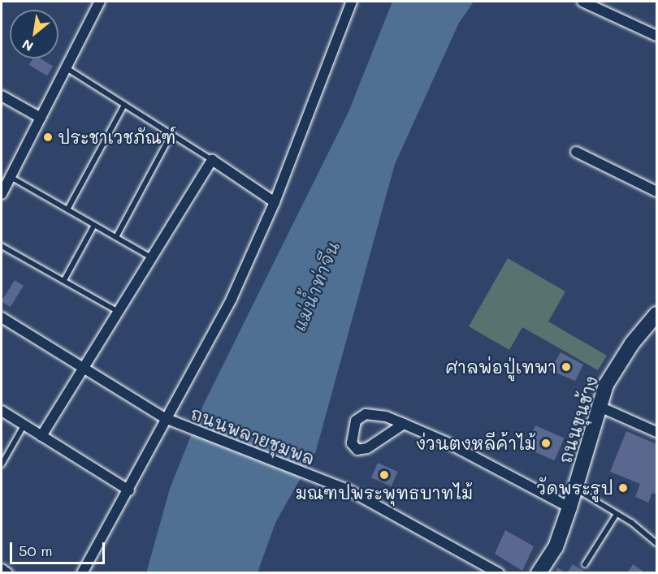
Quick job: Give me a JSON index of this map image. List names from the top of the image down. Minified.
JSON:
{"streets":{"main road":["ถนนขุนช้าง"],"street":["ถนนพลายชุมพล"]},"water":["แม่น้ำท่าจีน"],"places":["ประชาเวชภัณฑ์","ศาลพ่อปู่เทพา","ง่วนตงหลีค้าไม้","มณฑปพระพุทธบาทไม้","วัดพระรูป"],"scale_bar":"50 m","north":"bottom left"}
